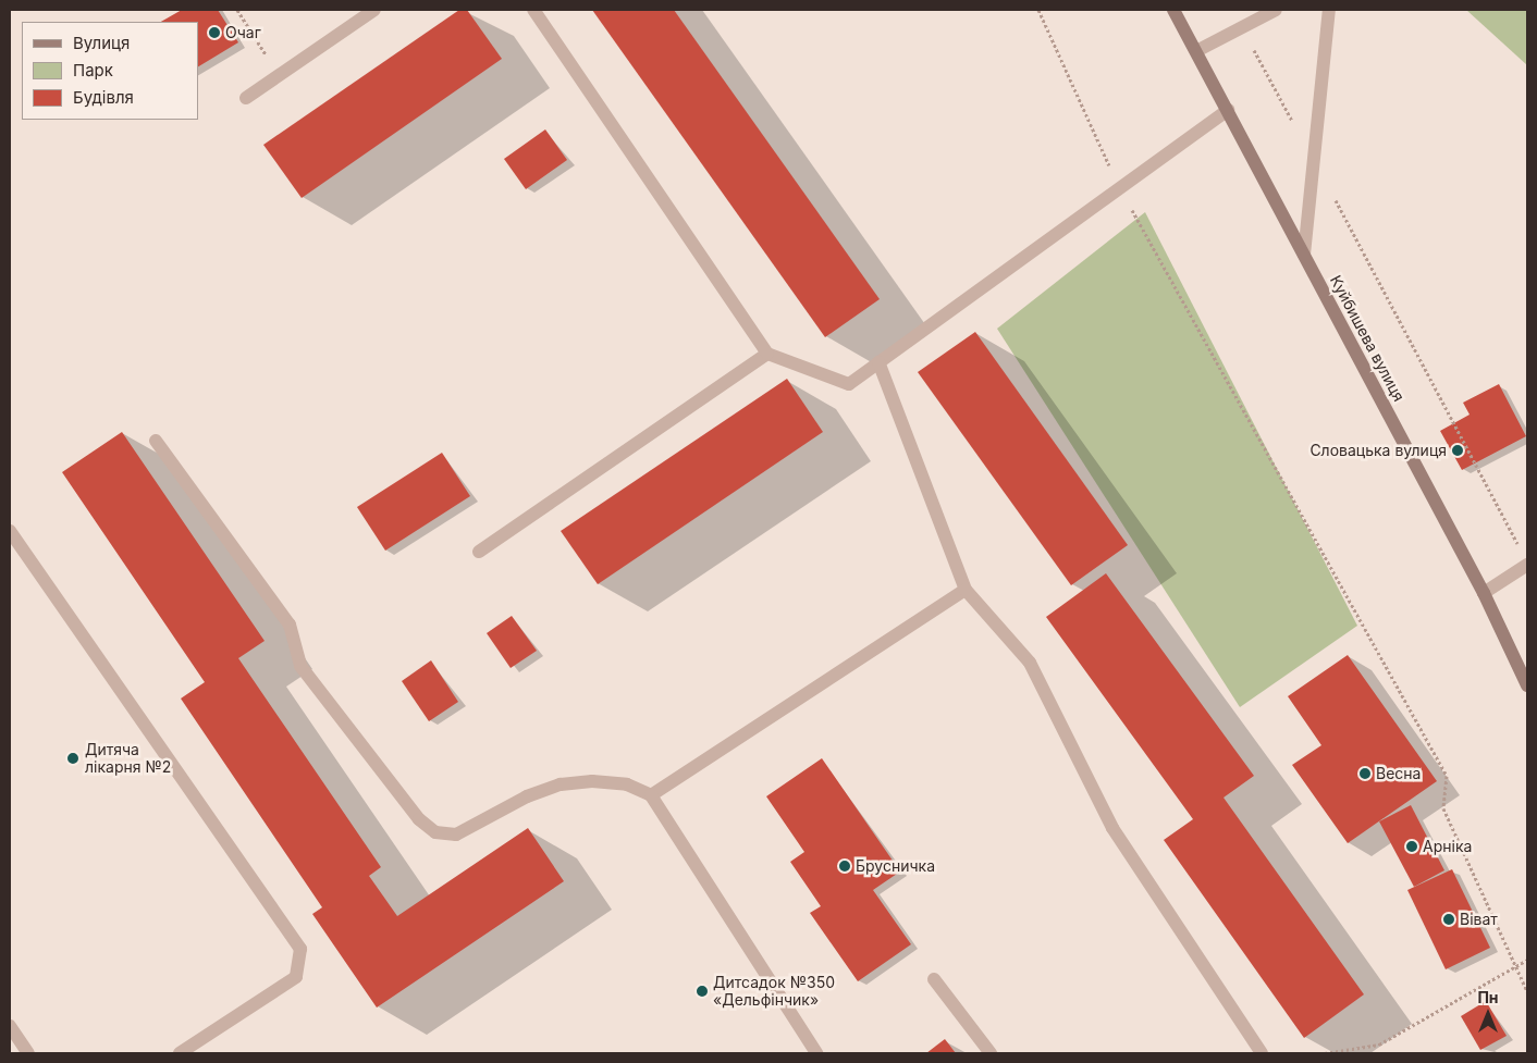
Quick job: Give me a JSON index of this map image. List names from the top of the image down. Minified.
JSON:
{"streets":{"main road":["Куйбишева вулиця"]},"places":["Очаг","Словацька вулиця","Дитяча лікарня №2","Весна","Арніка","Брусничка","Віват","Дитсадок №350 «Дельфінчик»"],"legend":["Вулиця","Парк","Будівля"],"north":"top"}
